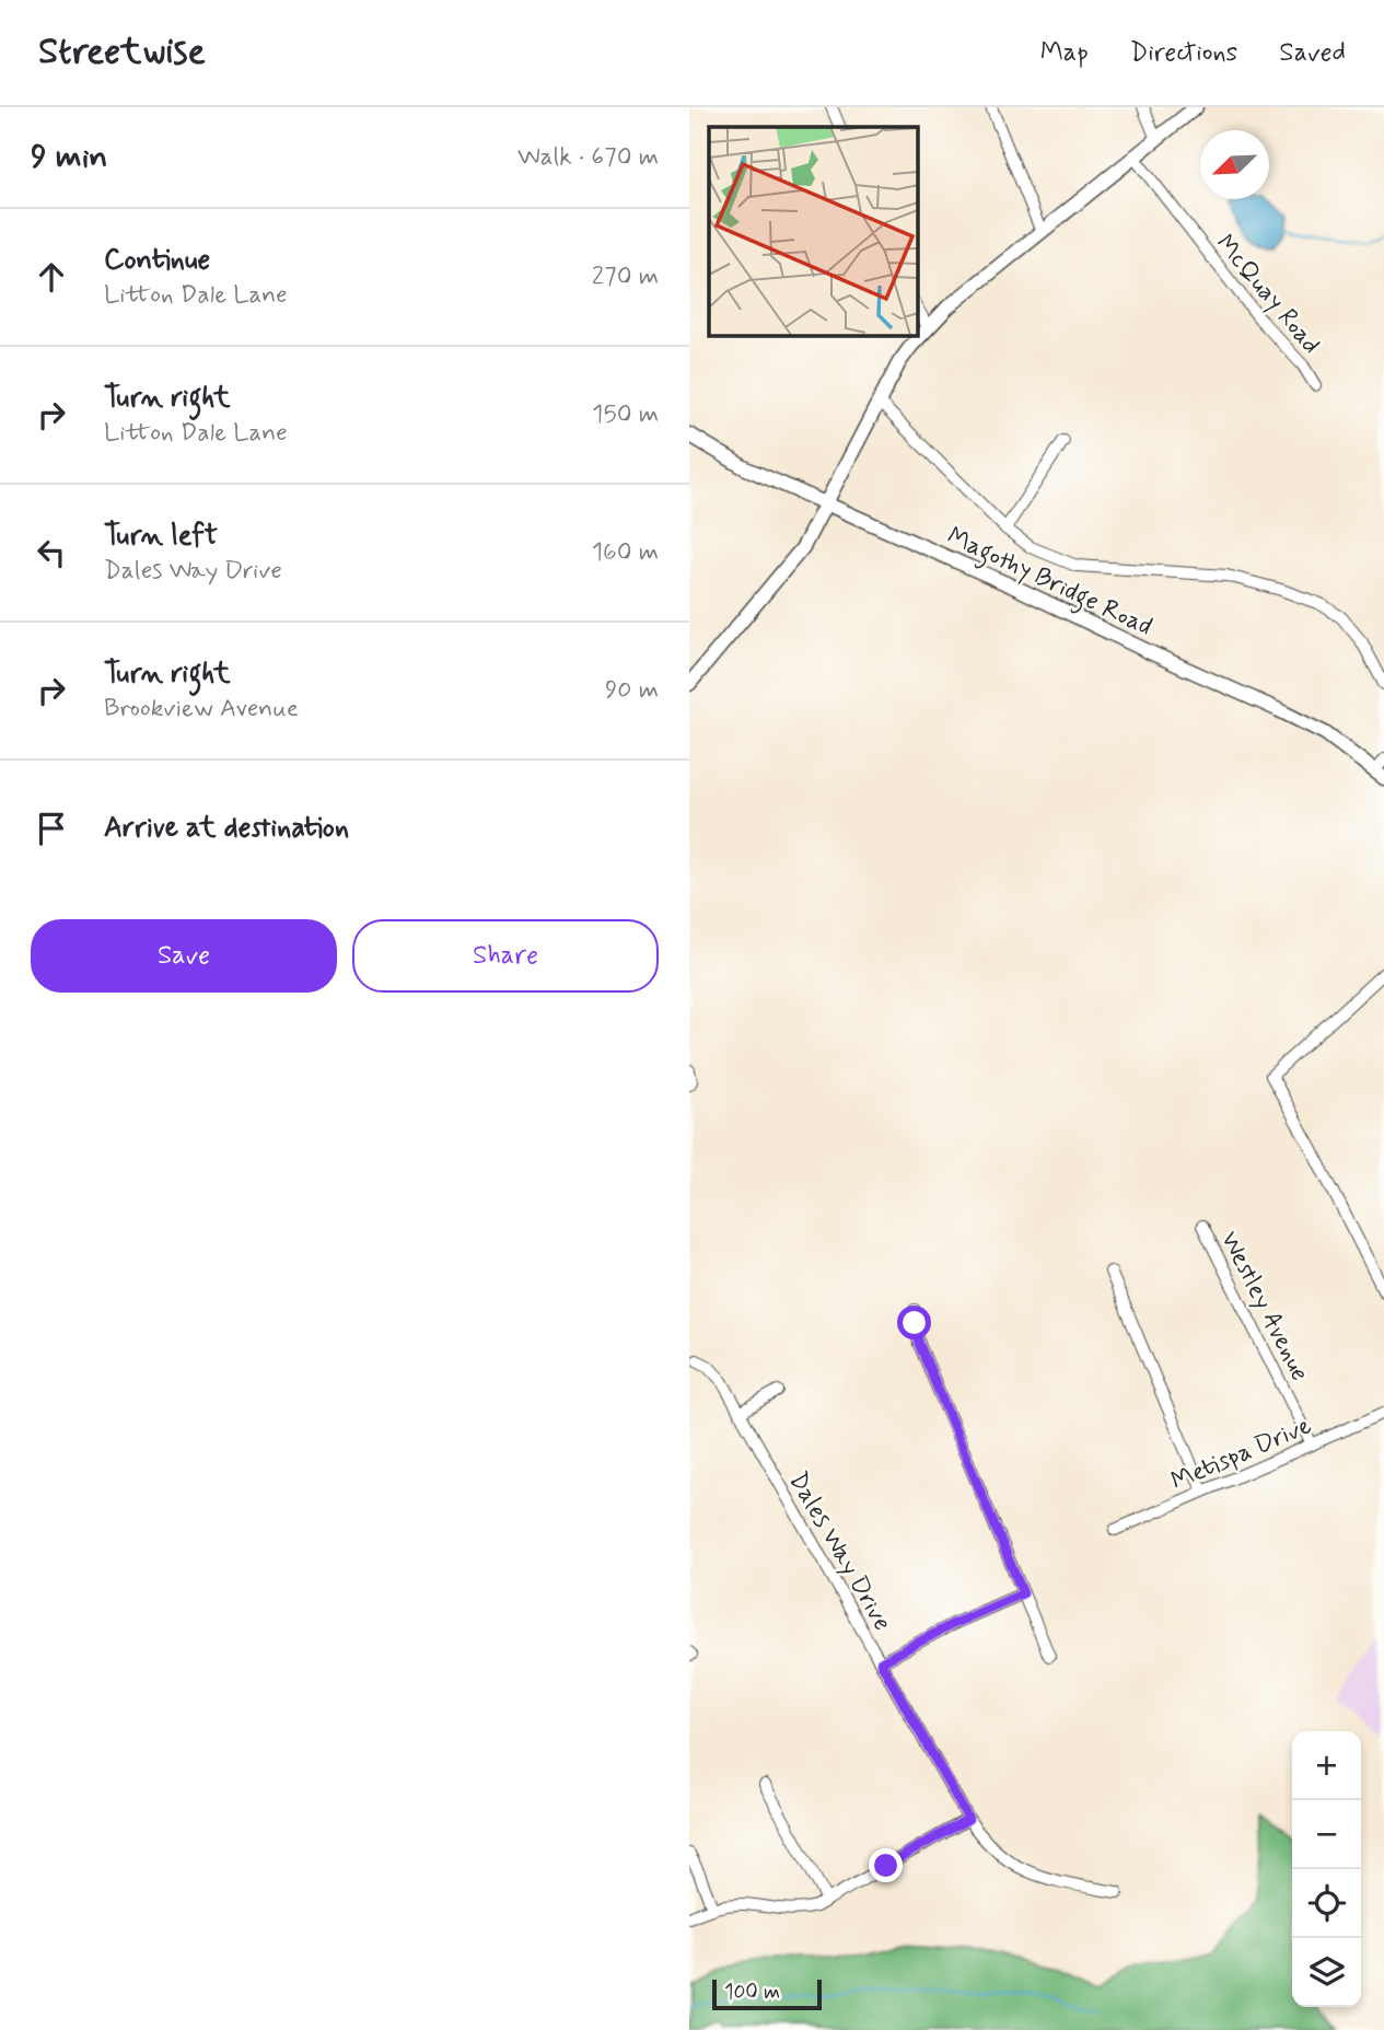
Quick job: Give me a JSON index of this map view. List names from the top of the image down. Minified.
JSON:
{"streets":{"main road":["Magothy Bridge Road"],"street":["McQuay Road","Westley Avenue","Metispa Drive","Dales Way Drive"]},"crossings":[["Westley Avenue","Metispa Drive"]],"scale_bar":"100 m","north":"bottom left","page":{"header":"Streetwise","nav":["Map","Directions","Saved"],"heading":["9 min","Walk · 670 m"],"list":[["Continue","Litton Dale Lane","270 m"],["Turn right","Litton Dale Lane","150 m"],["Turn left","Dales Way Drive","160 m"],["Turn right","Brookview Avenue","90 m"],"Arrive at destination"],"buttons":["Save","Share"],"map_buttons":["+","−"],"scale":"100 m"}}
